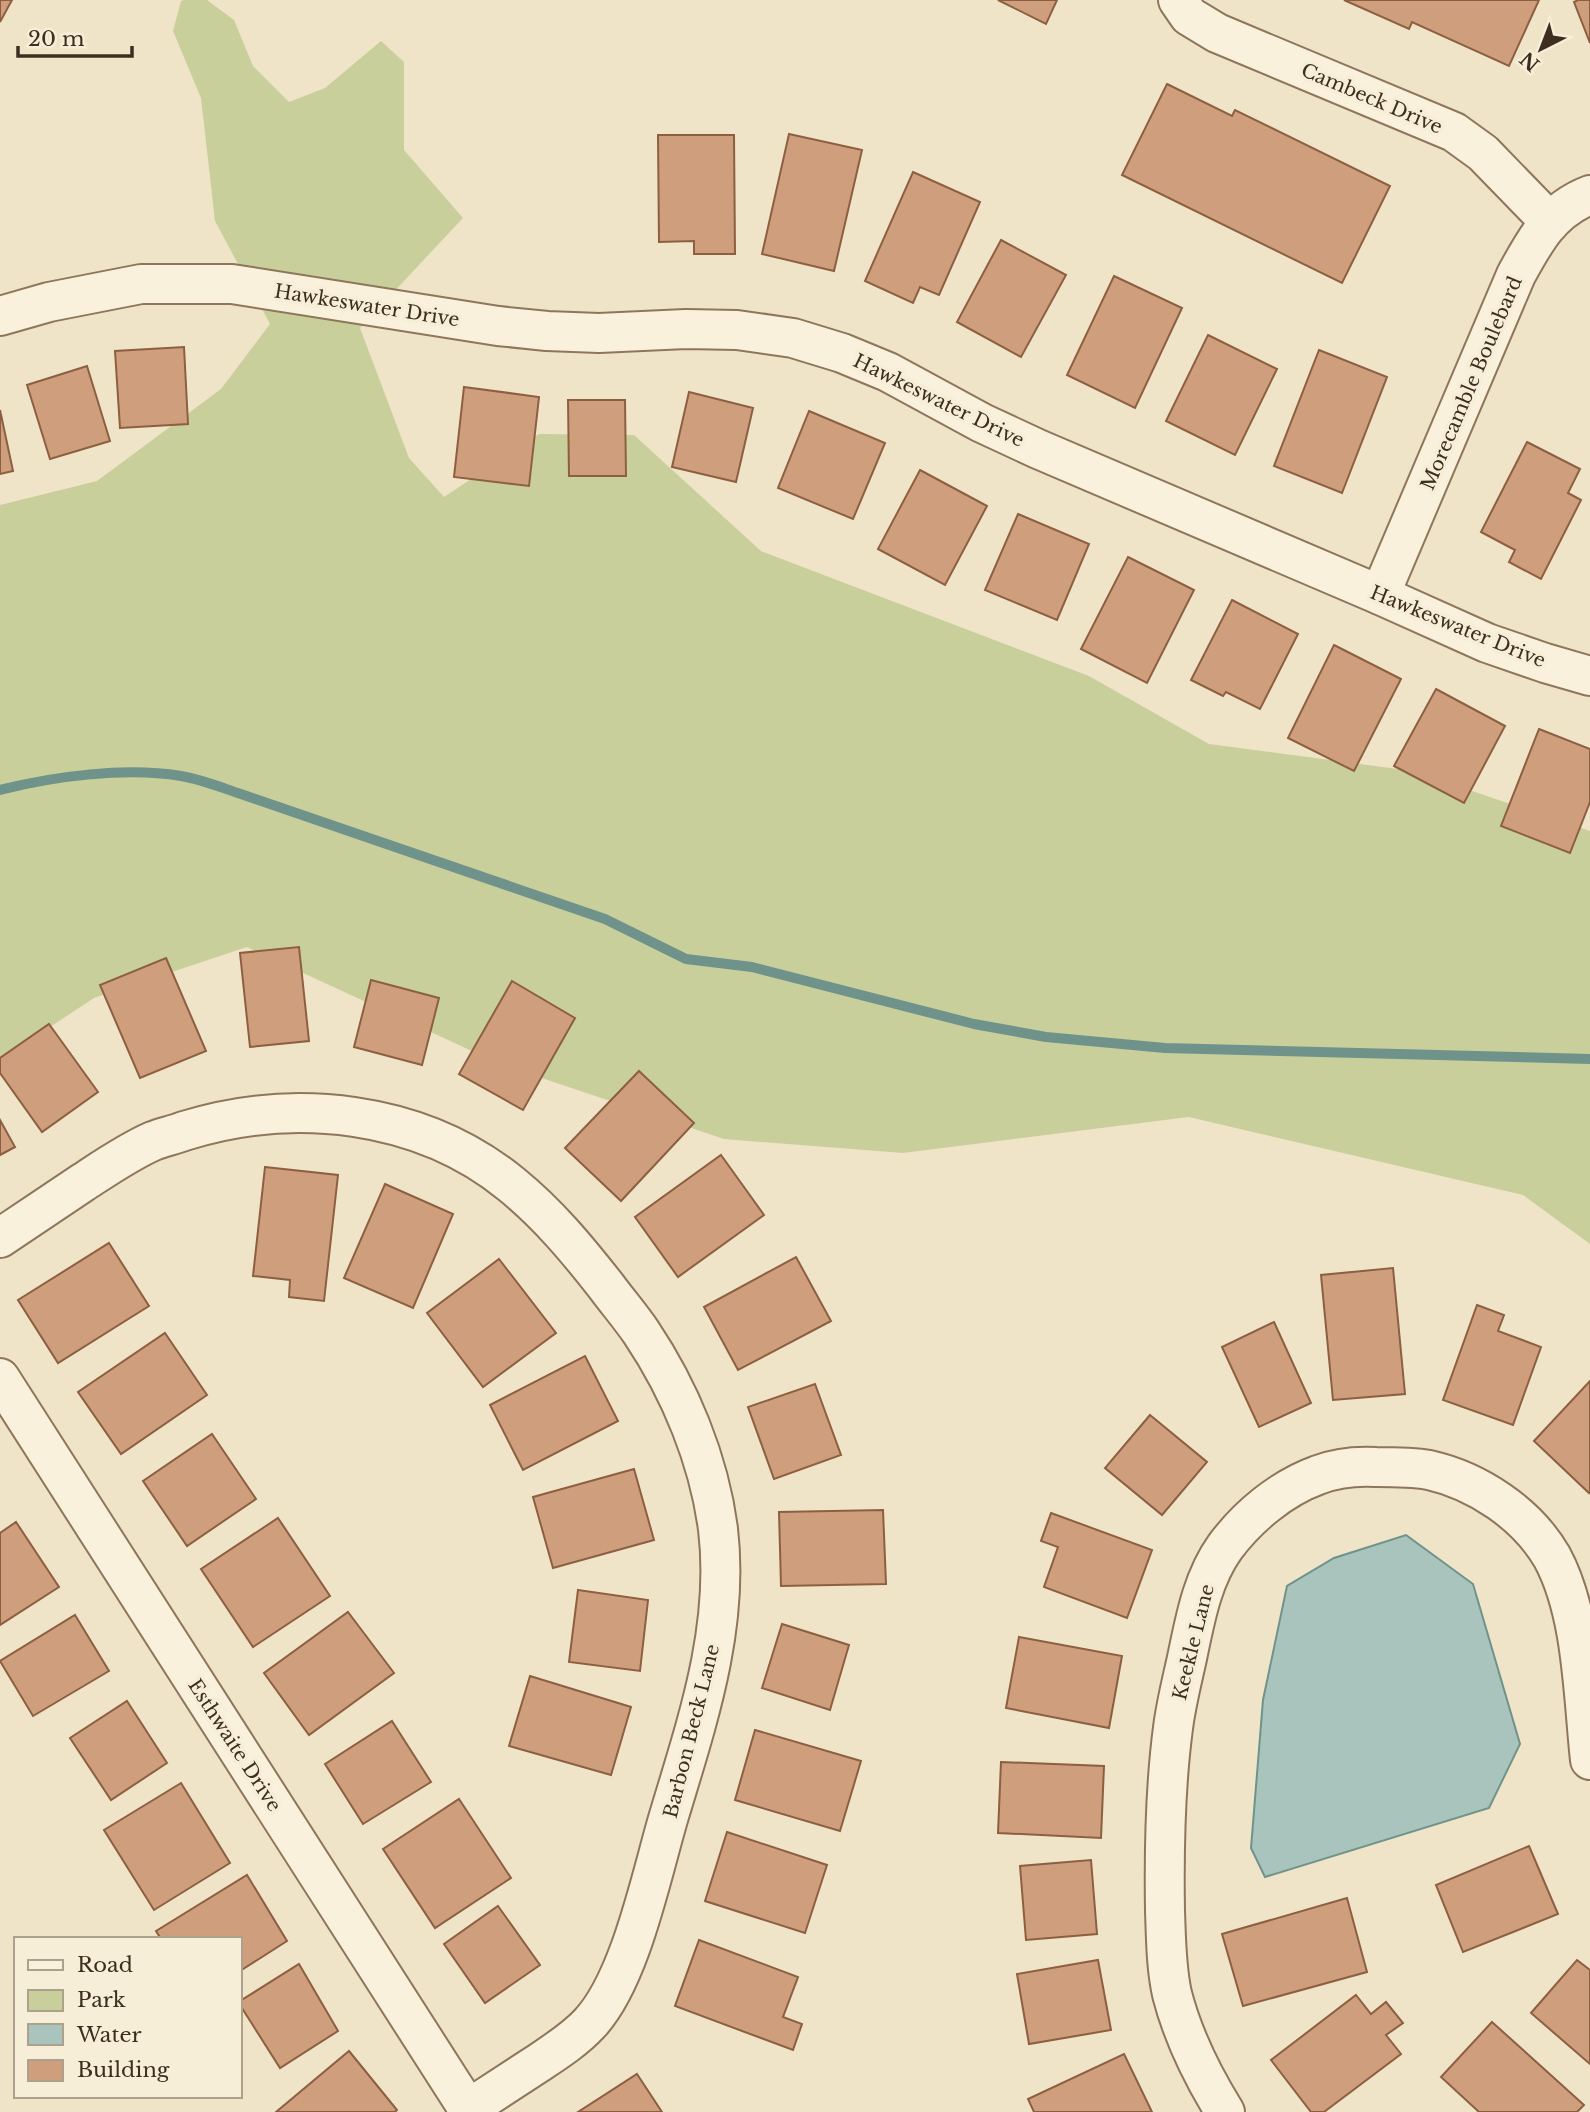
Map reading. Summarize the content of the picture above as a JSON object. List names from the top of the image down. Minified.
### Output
{"streets":{"street":["Cambeck Drive","Hawkeswater Drive","Morecamble Boulebard","Keekle Lane","Barbon Beck Lane","Esthwaite Drive"]},"crossings":[["Cambeck Drive","Morecamble Boulebard"],["Hawkeswater Drive","Morecamble Boulebard"],["Barbon Beck Lane","Esthwaite Drive"]],"legend":["Road","Park","Water","Building"],"scale_bar":"20 m","north":"bottom left"}
